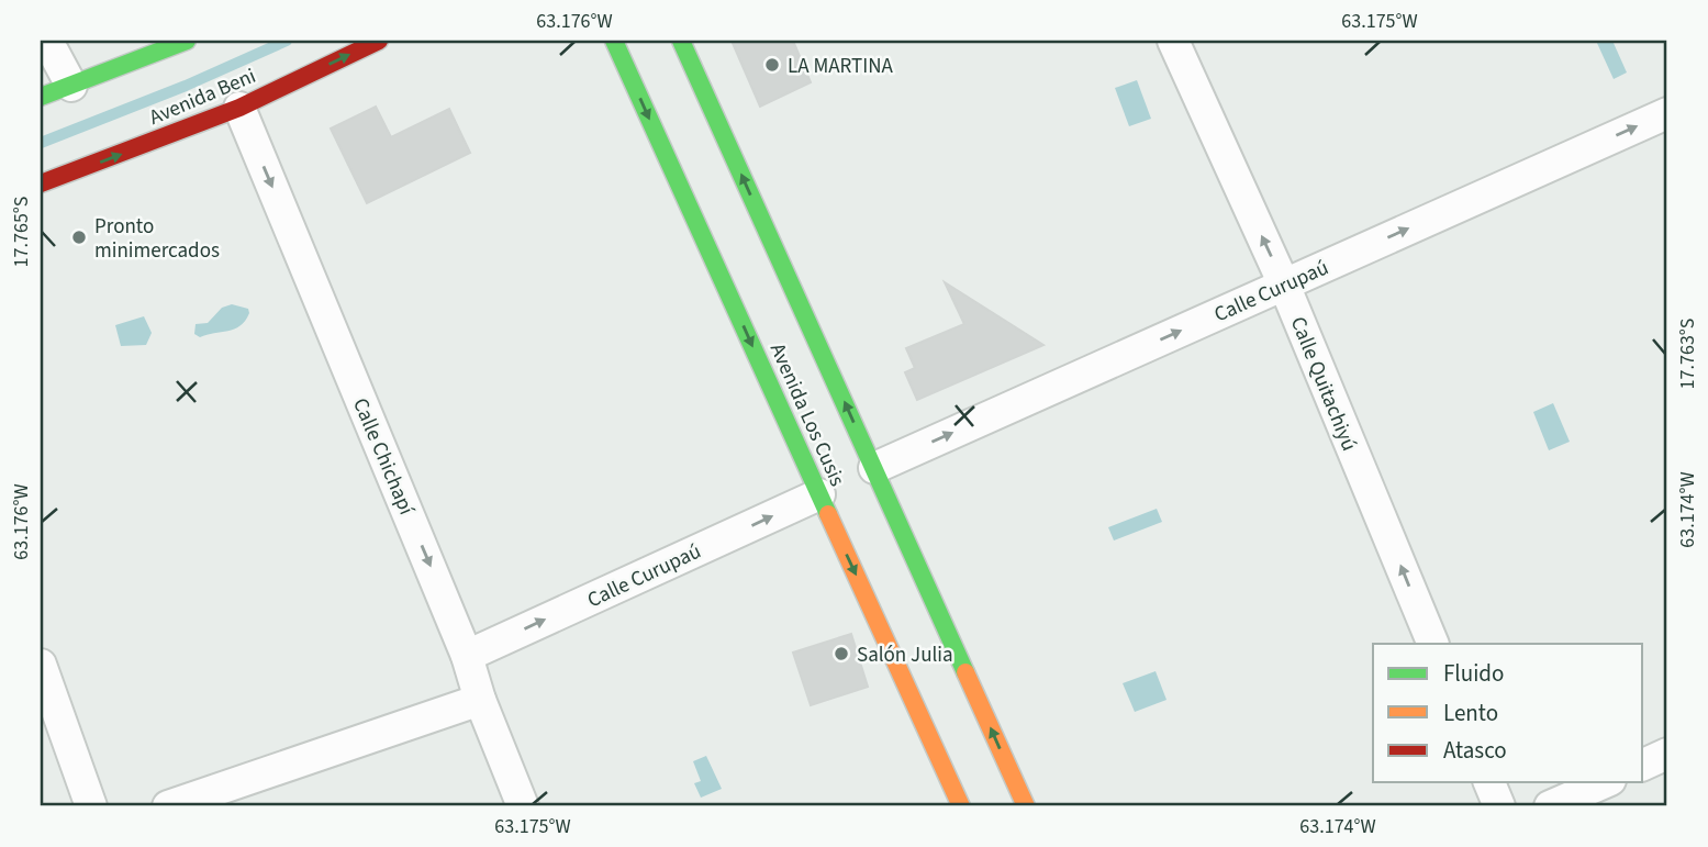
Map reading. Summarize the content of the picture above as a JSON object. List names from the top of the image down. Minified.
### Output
{"streets":{"street":["Avenida Beni","Calle Curupaú","Calle Quitachiyú","Avenida Los Cusis","Calle Chichapí"]},"crossings":[["Avenida Beni","Calle Chichapí"],["Calle Curupaú","Calle Quitachiyú"],["Calle Curupaú","Avenida Los Cusis"],["Calle Curupaú","Calle Chichapí"]],"one_way":["Calle Curupaú","Calle Quitachiyú","Calle Chichapí"],"places":["LA MARTINA","Pronto minimercados","Salón Julia"],"legend":["Fluido","Lento","Atasco"],"coordinates":["63.176°W","63.175°W","17.765°S","17.763°S","63.174°W"]}
